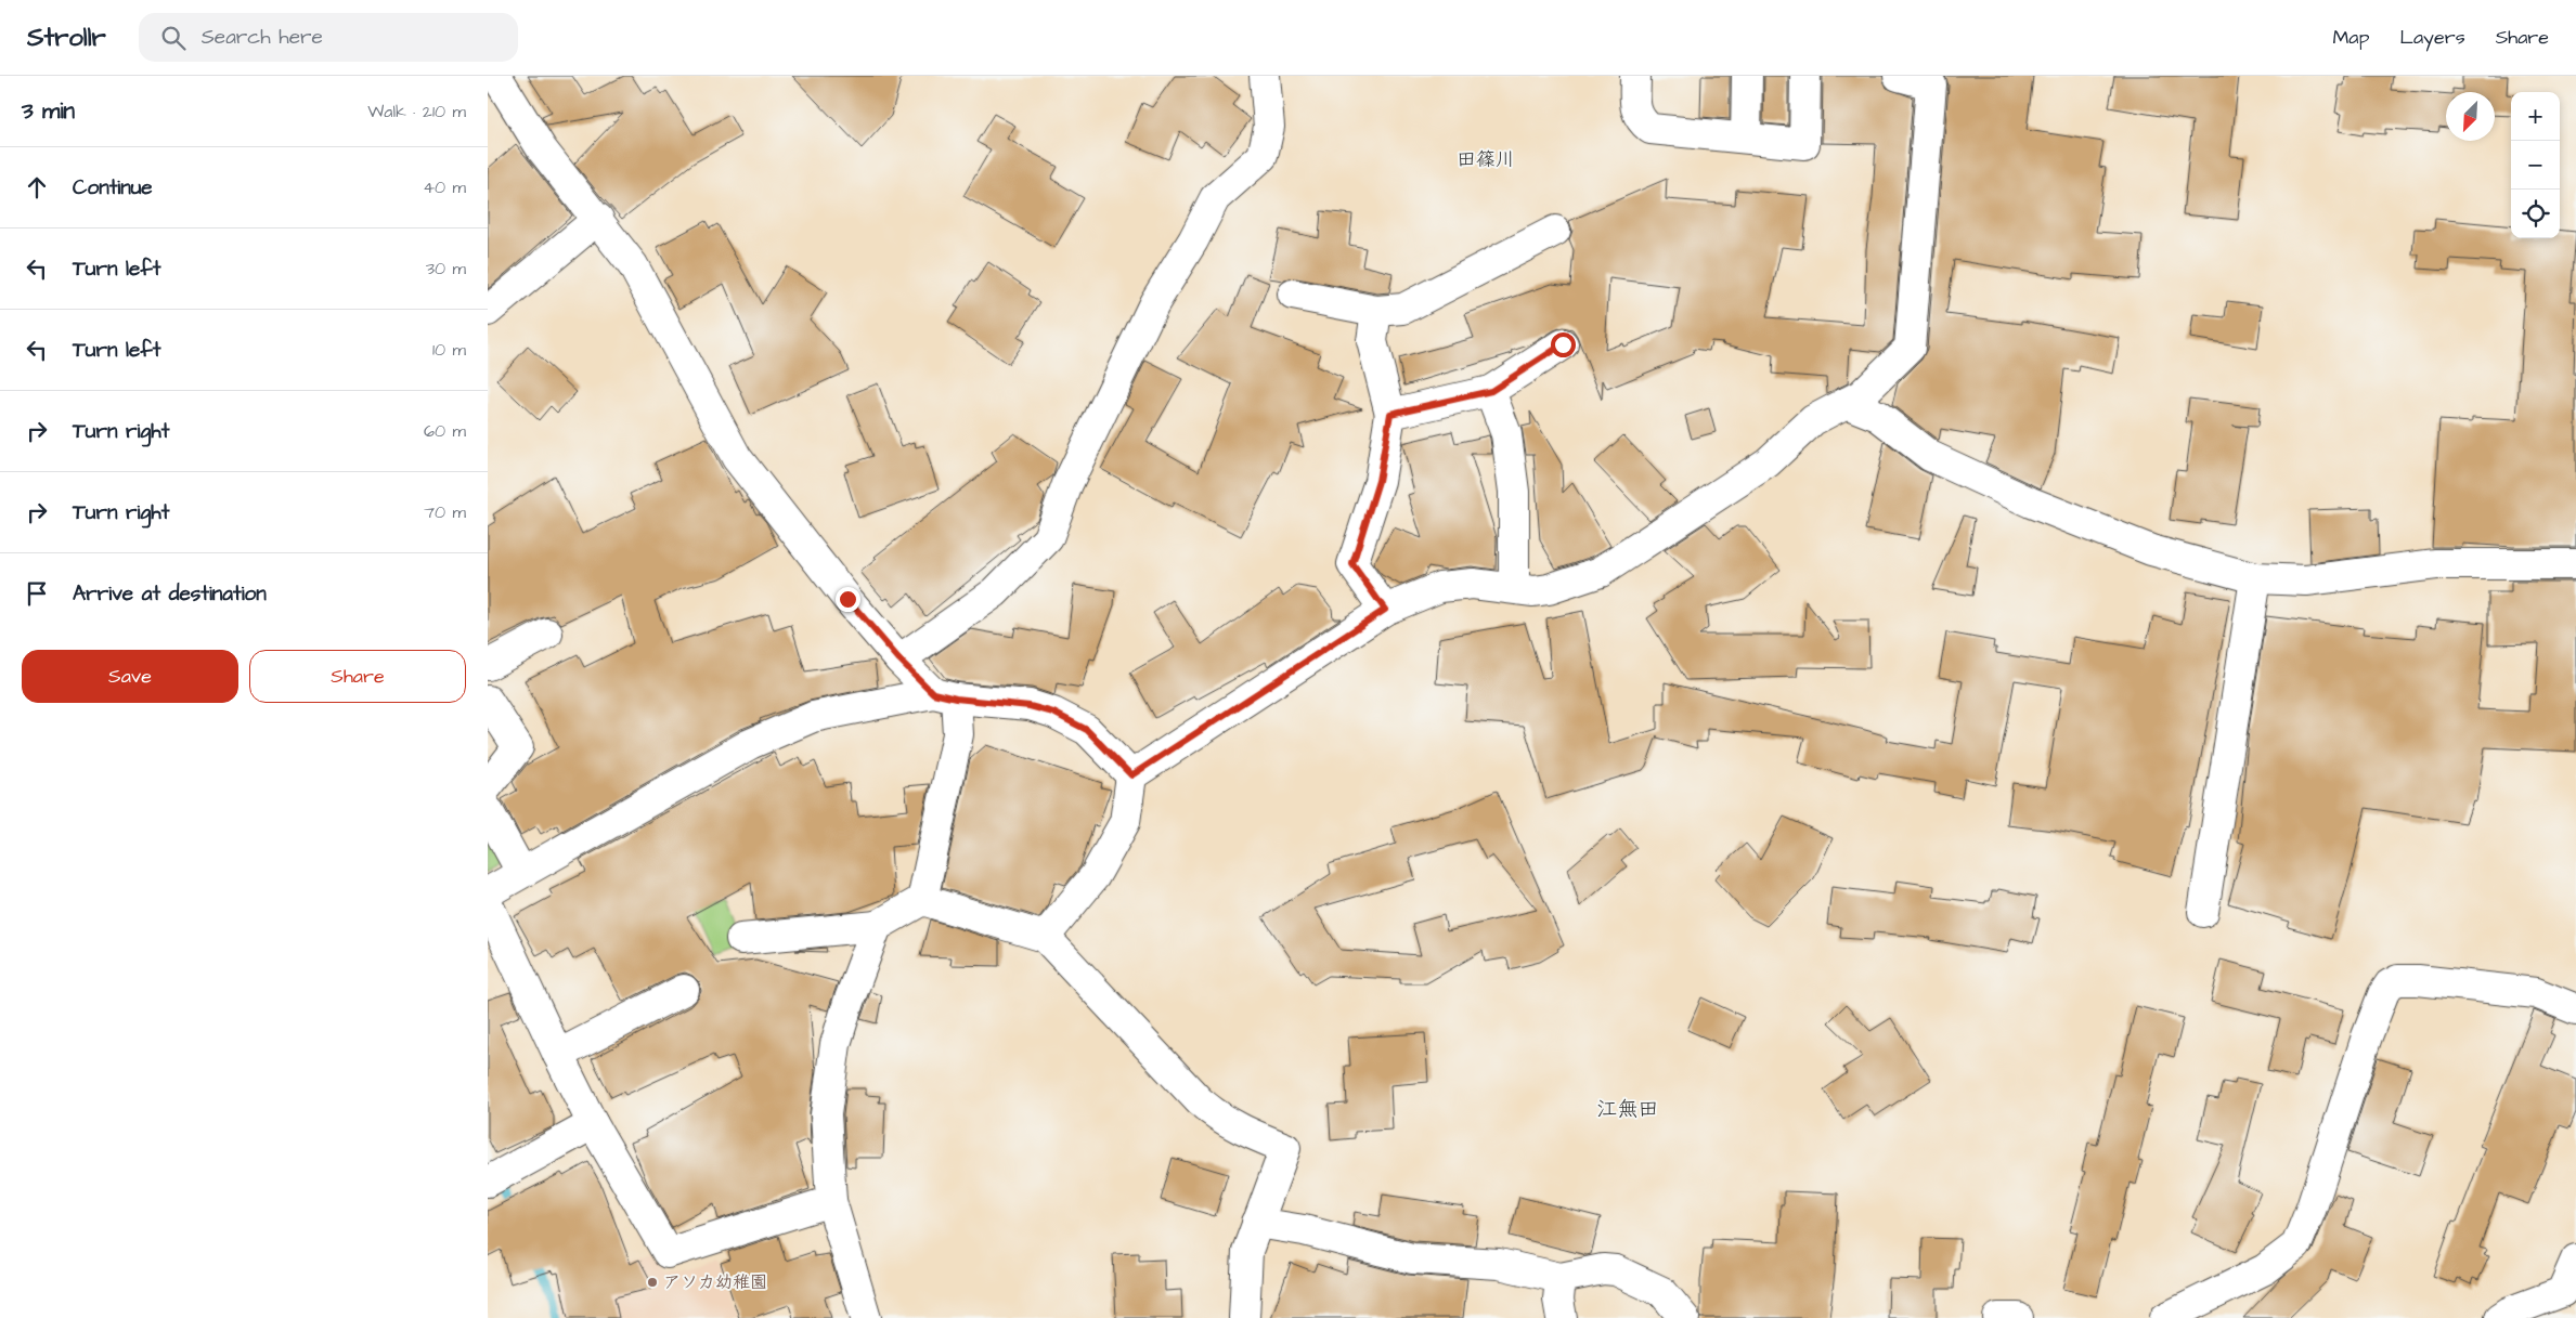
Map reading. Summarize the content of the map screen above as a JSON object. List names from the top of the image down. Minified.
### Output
{"districts":["田篠川","江無田"],"places":["アソカ幼稚園"],"north":"bottom left","page":{"header":"Strollr","search":"Search here","nav":["Map","Layers","Share"],"heading":["3 min","Walk · 210 m"],"map_buttons":["+","−"],"list":[["Continue","40 m"],["Turn left","30 m"],["Turn left","10 m"],["Turn right","60 m"],["Turn right","70 m"],"Arrive at destination"],"buttons":["Save","Share"]}}
